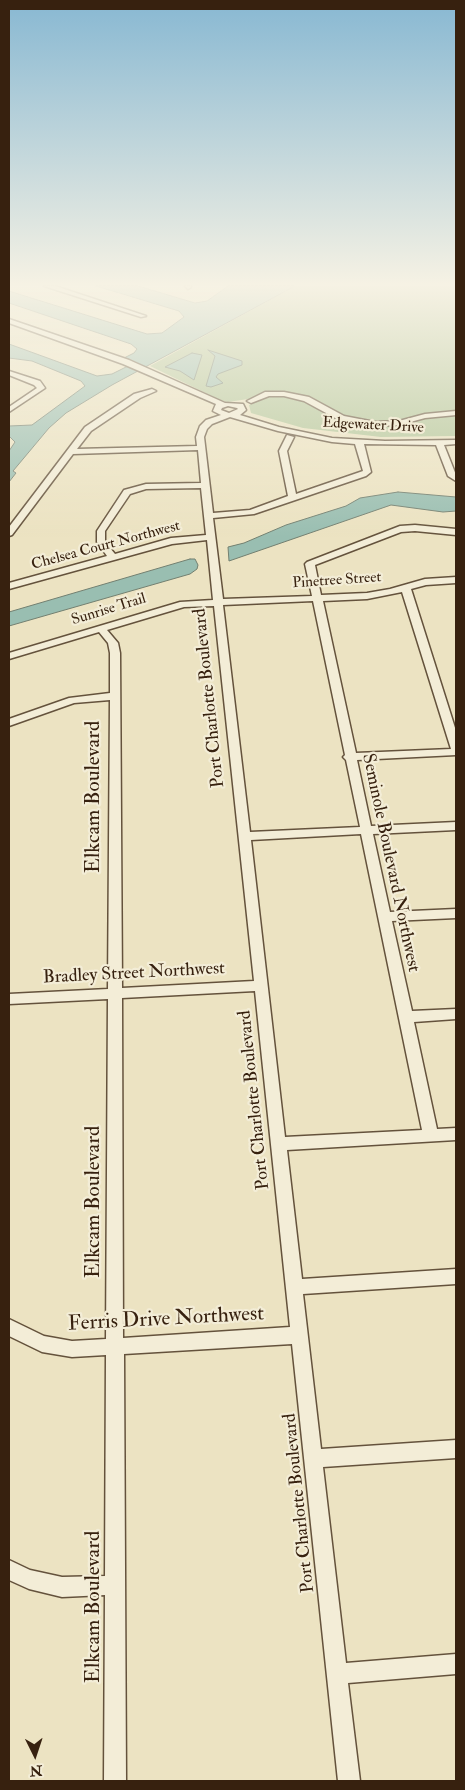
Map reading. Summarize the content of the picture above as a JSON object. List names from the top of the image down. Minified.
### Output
{"streets":{"street":["Edgewater Drive","Chelsea Court Northwest","Pinetree Street","Sunrise Trail","Port Charlotte Boulevard","Elkcam Boulevard","Seminole Boulevard Northwest","Bradley Street Northwest","Ferris Drive Northwest"]},"crossings":[["Edgewater Drive","Port Charlotte Boulevard"],["Chelsea Court Northwest","Port Charlotte Boulevard"],["Pinetree Street","Sunrise Trail"],["Pinetree Street","Port Charlotte Boulevard"],["Pinetree Street","Seminole Boulevard Northwest"],["Sunrise Trail","Port Charlotte Boulevard"],["Sunrise Trail","Elkcam Boulevard"],["Port Charlotte Boulevard","Bradley Street Northwest"],["Port Charlotte Boulevard","Ferris Drive Northwest"],["Elkcam Boulevard","Bradley Street Northwest"],["Elkcam Boulevard","Ferris Drive Northwest"]],"north":"bottom"}
